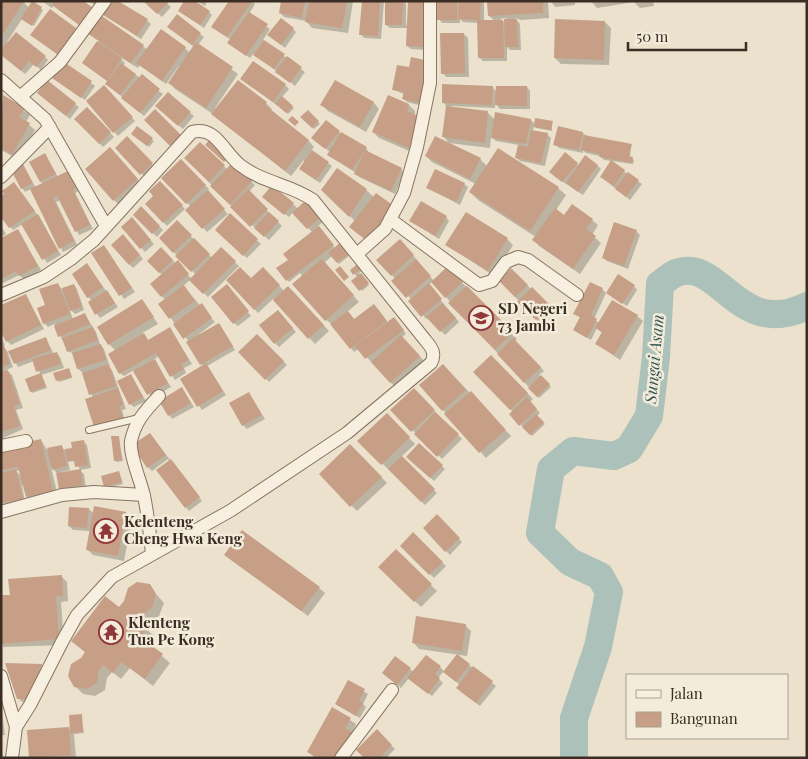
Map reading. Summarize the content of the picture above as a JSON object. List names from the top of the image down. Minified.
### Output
{"water":["Sungai Asam"],"places":{"school or university":["SD Negeri 73 Jambi"],"temple":["Kelenteng Cheng Hwa Keng","Klenteng Tua Pe Kong"]},"legend":["Jalan","Bangunan"],"scale_bar":"50 m"}
